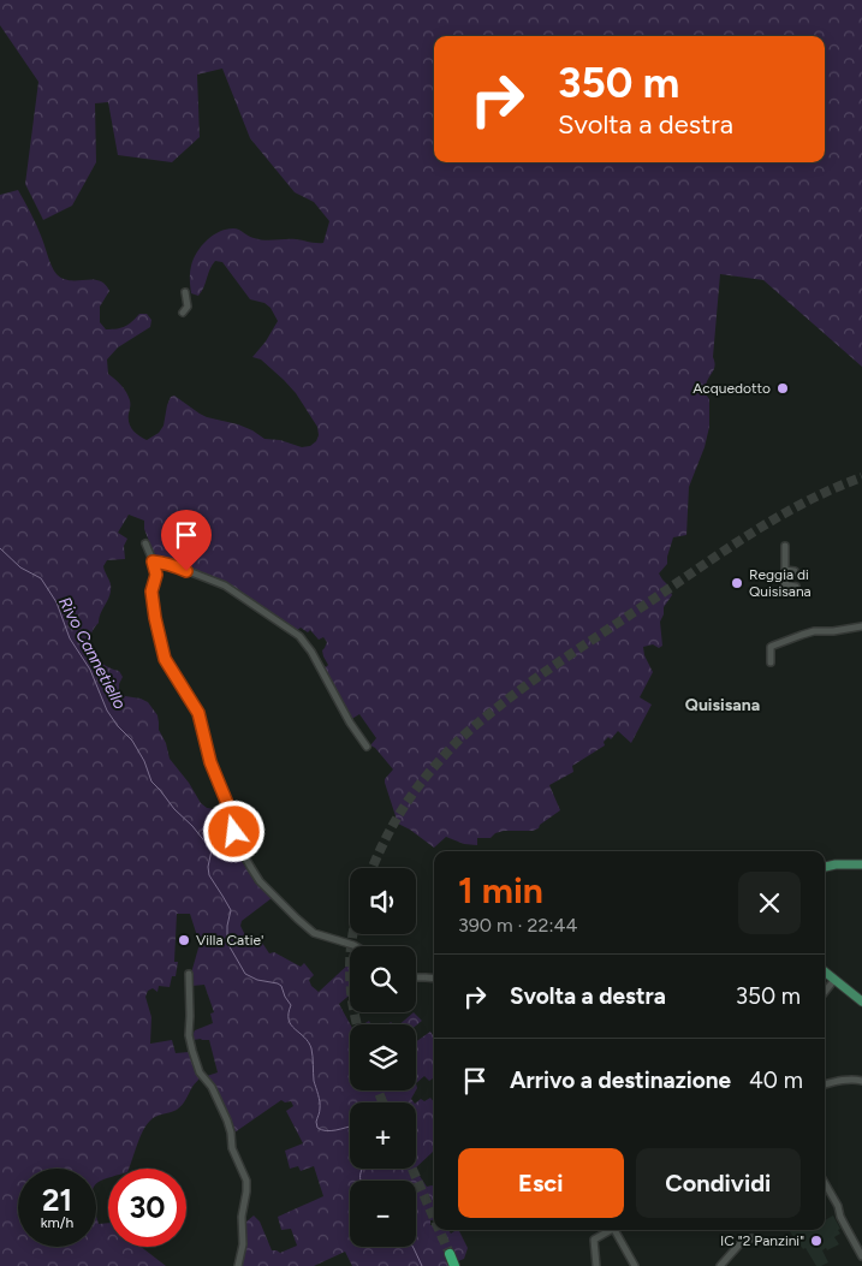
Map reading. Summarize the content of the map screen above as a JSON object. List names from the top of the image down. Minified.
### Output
{"districts":["Quisisana"],"water":["Rivo Cannetiello"],"places":["Acquedotto","Reggia di Quisisana","Villa Catie'","IC \"2 Panzini\""],"page":{"turn":["350 m","Svolta a destra"],"heading":["1 min","390 m · 22:44"],"map_buttons":["+","−"],"list":[{"name":"Svolta a destra","value":"350 m"},{"name":"Arrivo a destinazione","value":"40 m"}],"buttons":["Esci","Condividi"],"speed":"21 km/h","limit":"30"}}
